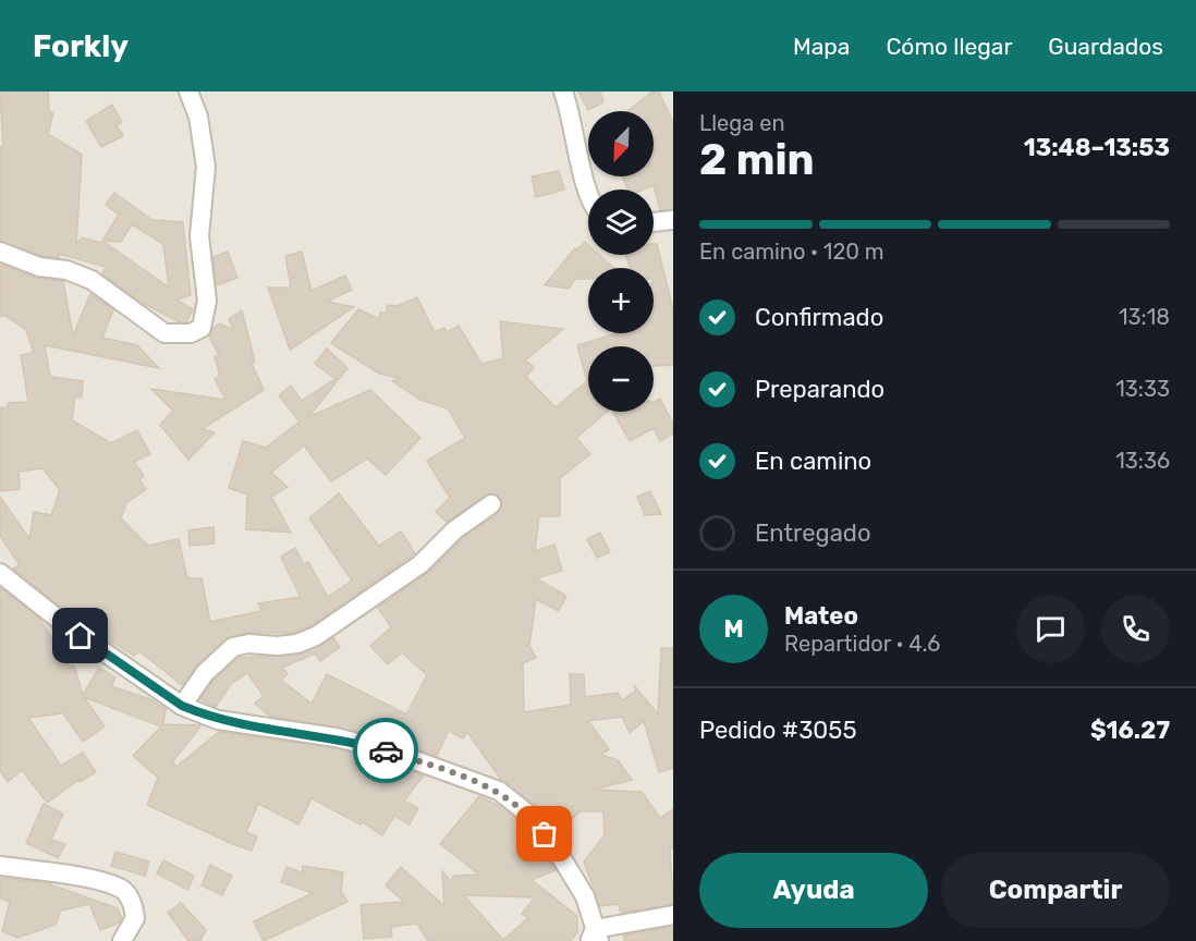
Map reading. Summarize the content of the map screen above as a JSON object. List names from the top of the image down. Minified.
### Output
{"north":"bottom left","page":{"header":"Forkly","nav":["Mapa","Cómo llegar","Guardados"],"heading":["2 min","Llega en","13:48–13:53"],"panel":["Mateo","Repartidor · 4.6","Pedido #3055","$16.27"],"map_buttons":["+","−"],"bar":"En camino · 120 m","list":[["Confirmado","13:18"],["Preparando","13:33"],["En camino","13:36"],"Entregado"],"round":"M","buttons":["Ayuda","Compartir"]}}
